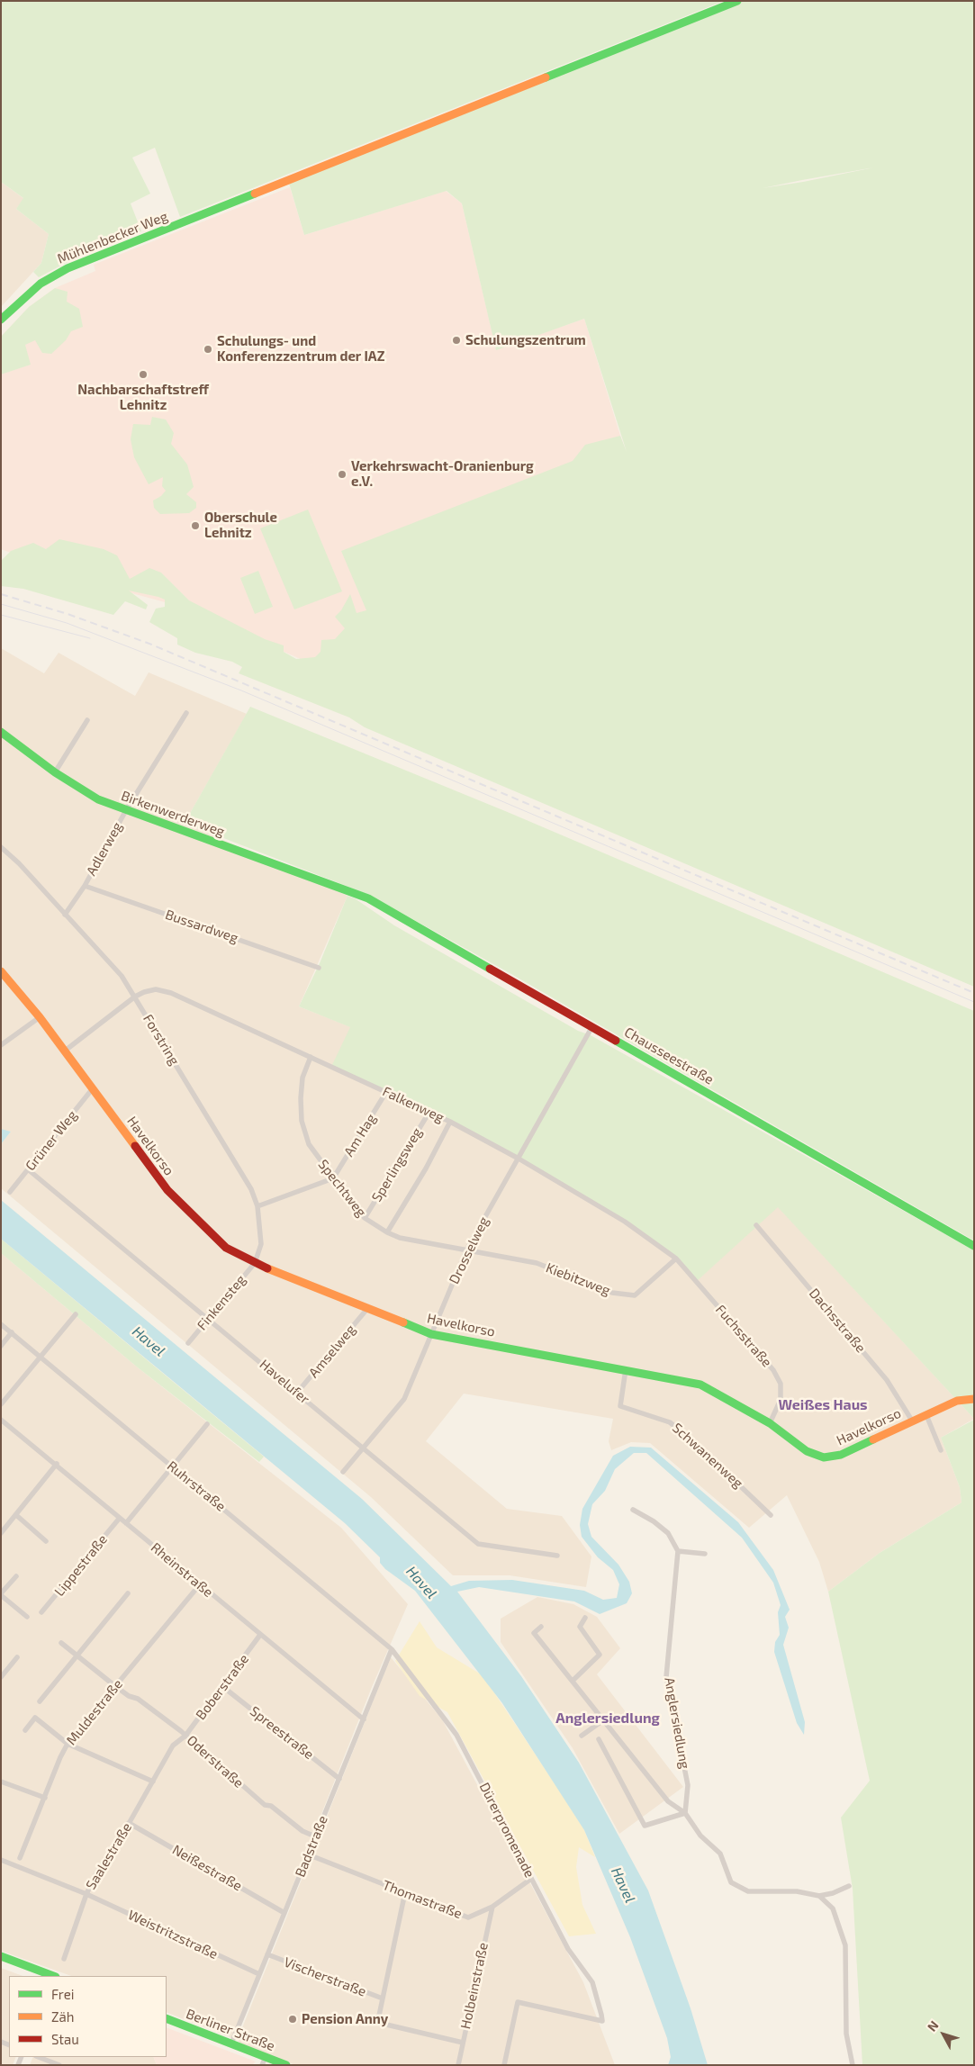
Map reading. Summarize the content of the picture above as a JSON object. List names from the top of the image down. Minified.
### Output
{"streets":{"street":["Mühlenbecker Weg","Birkenwerderweg","Adlerweg","Bussardweg","Forstring","Chausseestraße","Falkenweg","Am Hag","Grüner Weg","Havelkorso","Sperlingsweg","Spechtweg","Drosselweg","Kiebitzweg","Finkensteg","Dachsstraße","Fuchsstraße","Amselweg","Havelufer","Schwanenweg","Ruhrstraße","Lippestraße","Rheinstraße","Boberstraße","Muldestraße","Anglersiedlung","Spreestraße","Oderstraße","Dürerpromenade","Badstraße","Saalestraße","Neißestraße","Thomastraße","Weistritzstraße","Vischerstraße","Holbeinstraße","Berliner Straße"]},"crossings":[["Birkenwerderweg","Adlerweg"],["Birkenwerderweg","Chausseestraße"],["Adlerweg","Bussardweg"],["Adlerweg","Forstring"],["Forstring","Falkenweg"],["Forstring","Havelkorso"],["Forstring","Finkensteg"],["Chausseestraße","Drosselweg"],["Falkenweg","Am Hag"],["Falkenweg","Havelkorso"],["Falkenweg","Sperlingsweg"],["Falkenweg","Spechtweg"],["Falkenweg","Drosselweg"],["Falkenweg","Kiebitzweg"],["Falkenweg","Fuchsstraße"],["Am Hag","Spechtweg"],["Grüner Weg","Havelkorso"],["Grüner Weg","Havelufer"],["Havelkorso","Drosselweg"],["Havelkorso","Finkensteg"],["Havelkorso","Dachsstraße"],["Havelkorso","Fuchsstraße"],["Havelkorso","Amselweg"],["Havelkorso","Schwanenweg"],["Sperlingsweg","Spechtweg"],["Spechtweg","Drosselweg"],["Spechtweg","Kiebitzweg"],["Drosselweg","Kiebitzweg"],["Drosselweg","Havelufer"],["Kiebitzweg","Fuchsstraße"],["Finkensteg","Havelufer"],["Amselweg","Havelufer"],["Ruhrstraße","Dürerpromenade"],["Ruhrstraße","Badstraße"],["Lippestraße","Rheinstraße"],["Rheinstraße","Boberstraße"],["Rheinstraße","Muldestraße"],["Rheinstraße","Badstraße"],["Boberstraße","Spreestraße"],["Boberstraße","Oderstraße"],["Boberstraße","Saalestraße"],["Muldestraße","Oderstraße"],["Spreestraße","Badstraße"],["Oderstraße","Badstraße"],["Dürerpromenade","Badstraße"],["Dürerpromenade","Thomastraße"],["Badstraße","Neißestraße"],["Badstraße","Thomastraße"],["Badstraße","Weistritzstraße"],["Badstraße","Vischerstraße"],["Badstraße","Berliner Straße"],["Saalestraße","Neißestraße"],["Saalestraße","Weistritzstraße"],["Thomastraße","Holbeinstraße"]],"districts":["Weißes Haus","Anglersiedlung"],"water":["Havel"],"places":["Schulungszentrum","Schulungs- und Konferenzzentrum der IAZ","Nachbarschaftstreff Lehnitz","Verkehrswacht-Oranienburg e.V.","Oberschule Lehnitz","Pension Anny"],"legend":["Frei","Zäh","Stau"],"north":"top left"}
